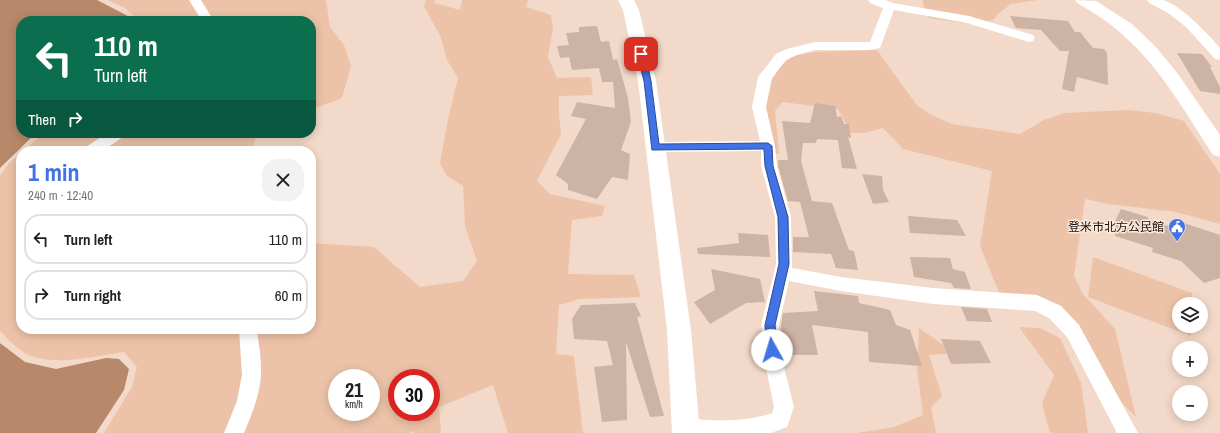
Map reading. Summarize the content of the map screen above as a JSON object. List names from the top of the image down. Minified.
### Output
{"places":{"public building":["登米市北方公民館"]},"page":{"turn":["110 m","Turn left"],"then":"Then","heading":["1 min","240 m · 12:40"],"list":[{"name":"Turn left","value":"110 m"},{"name":"Turn right","value":"60 m"}],"map_buttons":["+","−"],"speed":"21 km/h","limit":"30"}}
